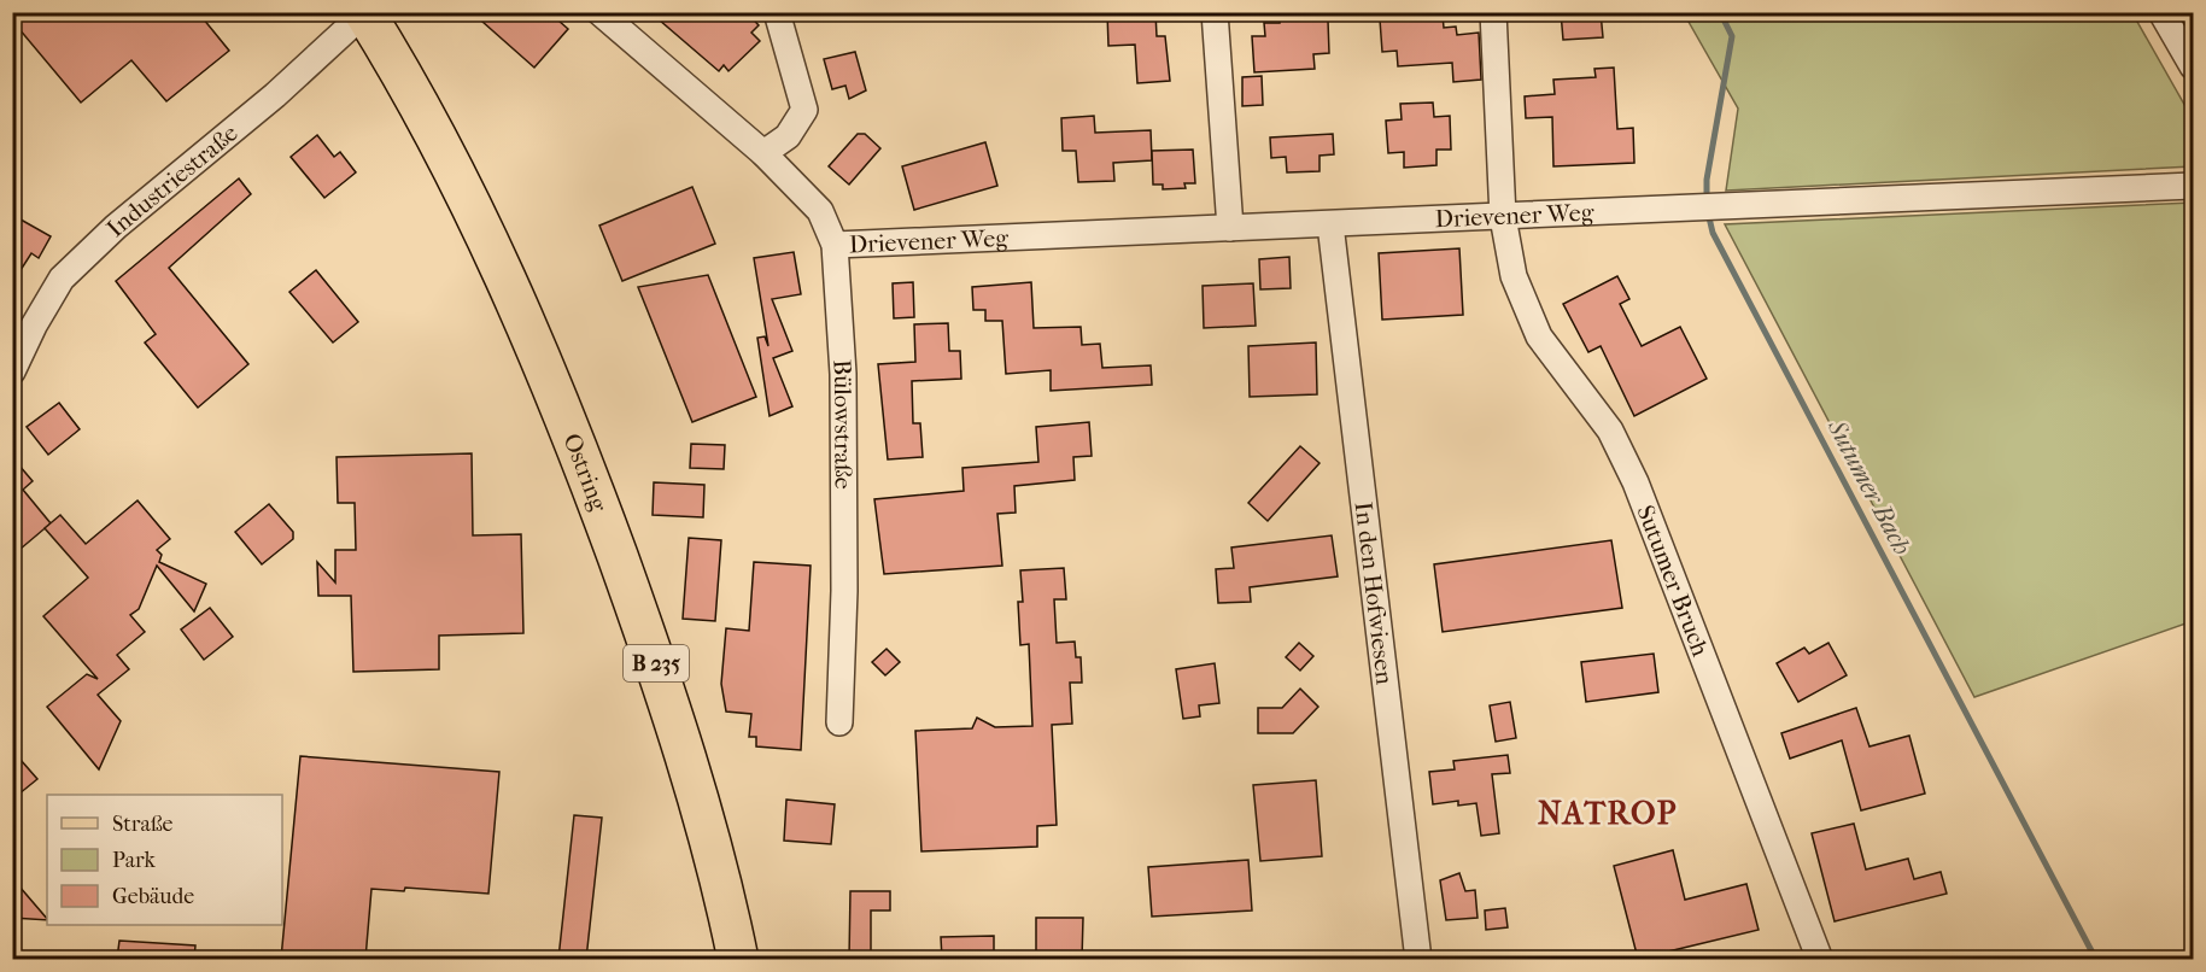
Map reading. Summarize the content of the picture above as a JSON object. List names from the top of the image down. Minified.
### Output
{"streets":{"main road":["Ostring","B 235"],"street":["Industriestraße","Drievener Weg","Bülowstraße","Sutumer Bruch","In den Hofwiesen"]},"crossings":[["Industriestraße","Ostring"],["Drievener Weg","Bülowstraße"],["Drievener Weg","Sutumer Bruch"],["Drievener Weg","In den Hofwiesen"]],"districts":["NATROP"],"water":["Sutumer Bach"],"legend":["Straße","Park","Gebäude"]}
